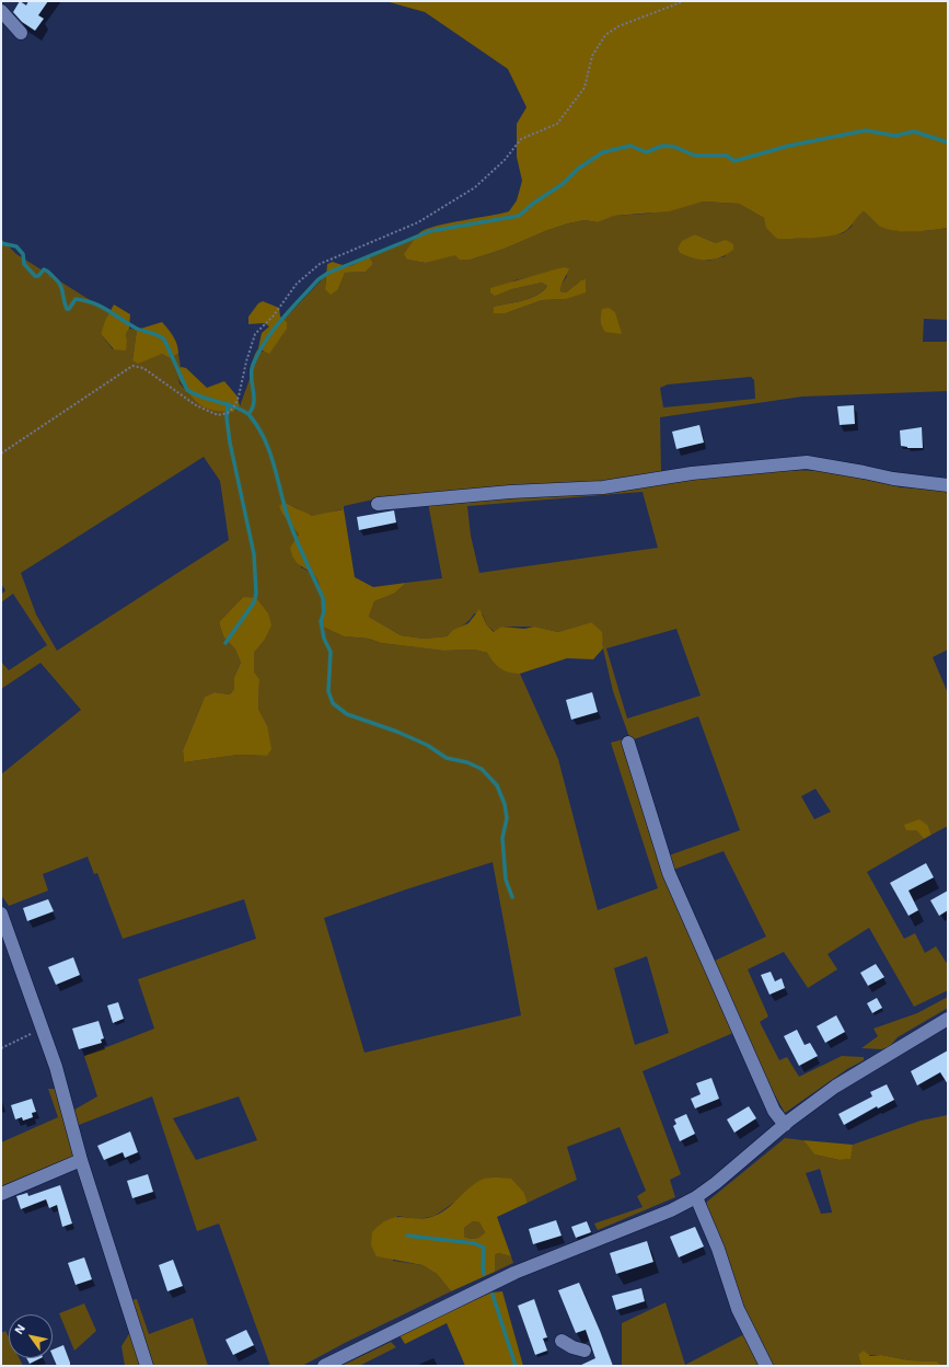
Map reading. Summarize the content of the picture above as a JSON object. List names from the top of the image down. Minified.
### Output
{"north":"top left"}
